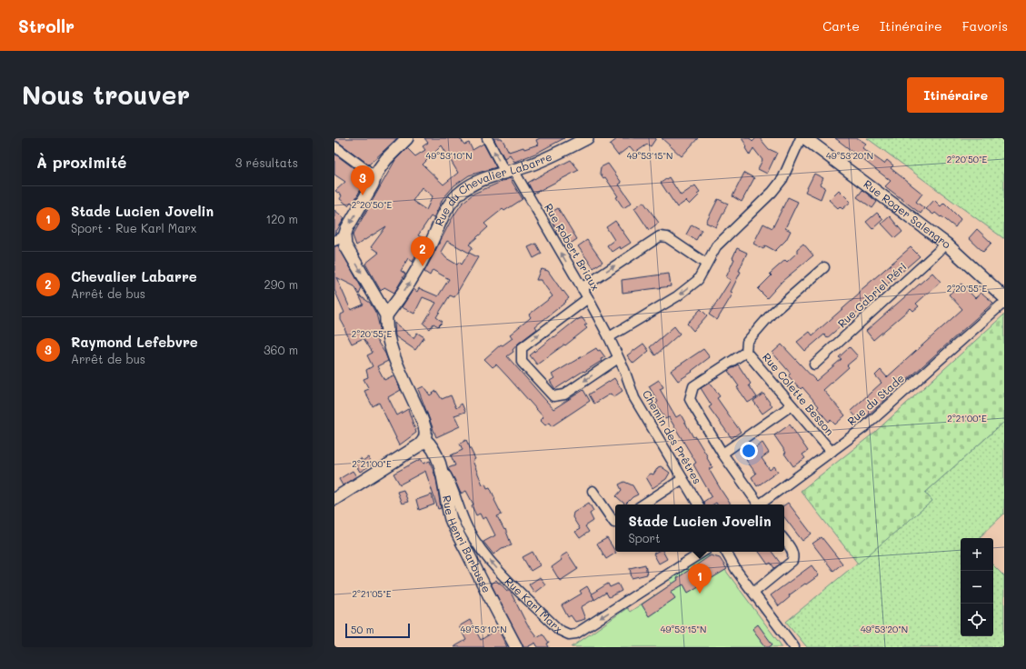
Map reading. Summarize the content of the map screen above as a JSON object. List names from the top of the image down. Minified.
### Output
{"streets":{"street":["Rue du Chevalier Labarre","Rue Roger Salengro","Rue Robert Briaux","Rue Gabriel Péri","Rue Colette Besson","Rue du Stade","Chemin des Prêtres","Rue Henri Barbusse","Rue Karl Marx"]},"crossings":[["Rue du Chevalier Labarre","Rue Robert Briaux"],["Rue Roger Salengro","Rue Gabriel Péri"],["Rue Robert Briaux","Chemin des Prêtres"],["Rue Colette Besson","Rue du Stade"],["Rue Henri Barbusse","Rue Karl Marx"]],"one_way":["Rue Robert Briaux"],"scale_bar":"50 m","page":{"header":"Strollr","nav":["Carte","Itinéraire","Favoris"],"buttons":"Itinéraire","title":"Nous trouver","heading":["À proximité","3 résultats"],"pins":["3","2","1"],"list":[{"mark":"1","name":"Stade Lucien Jovelin","note":"Sport · Rue Karl Marx","value":"120 m"},{"mark":"2","name":"Chevalier Labarre","note":"Arrêt de bus","value":"290 m"},{"mark":"3","name":"Raymond Lefebvre","note":"Arrêt de bus","value":"360 m"}],"popup":["Stade Lucien Jovelin","Sport"],"map_buttons":["+","−"],"scale":"50 m"},"coordinates":["49°53'10\"N","49°53'15\"N","49°53'20\"N","2°20'50\"E","2°20'55\"E","2°21'00\"E","2°21'05\"E"]}
